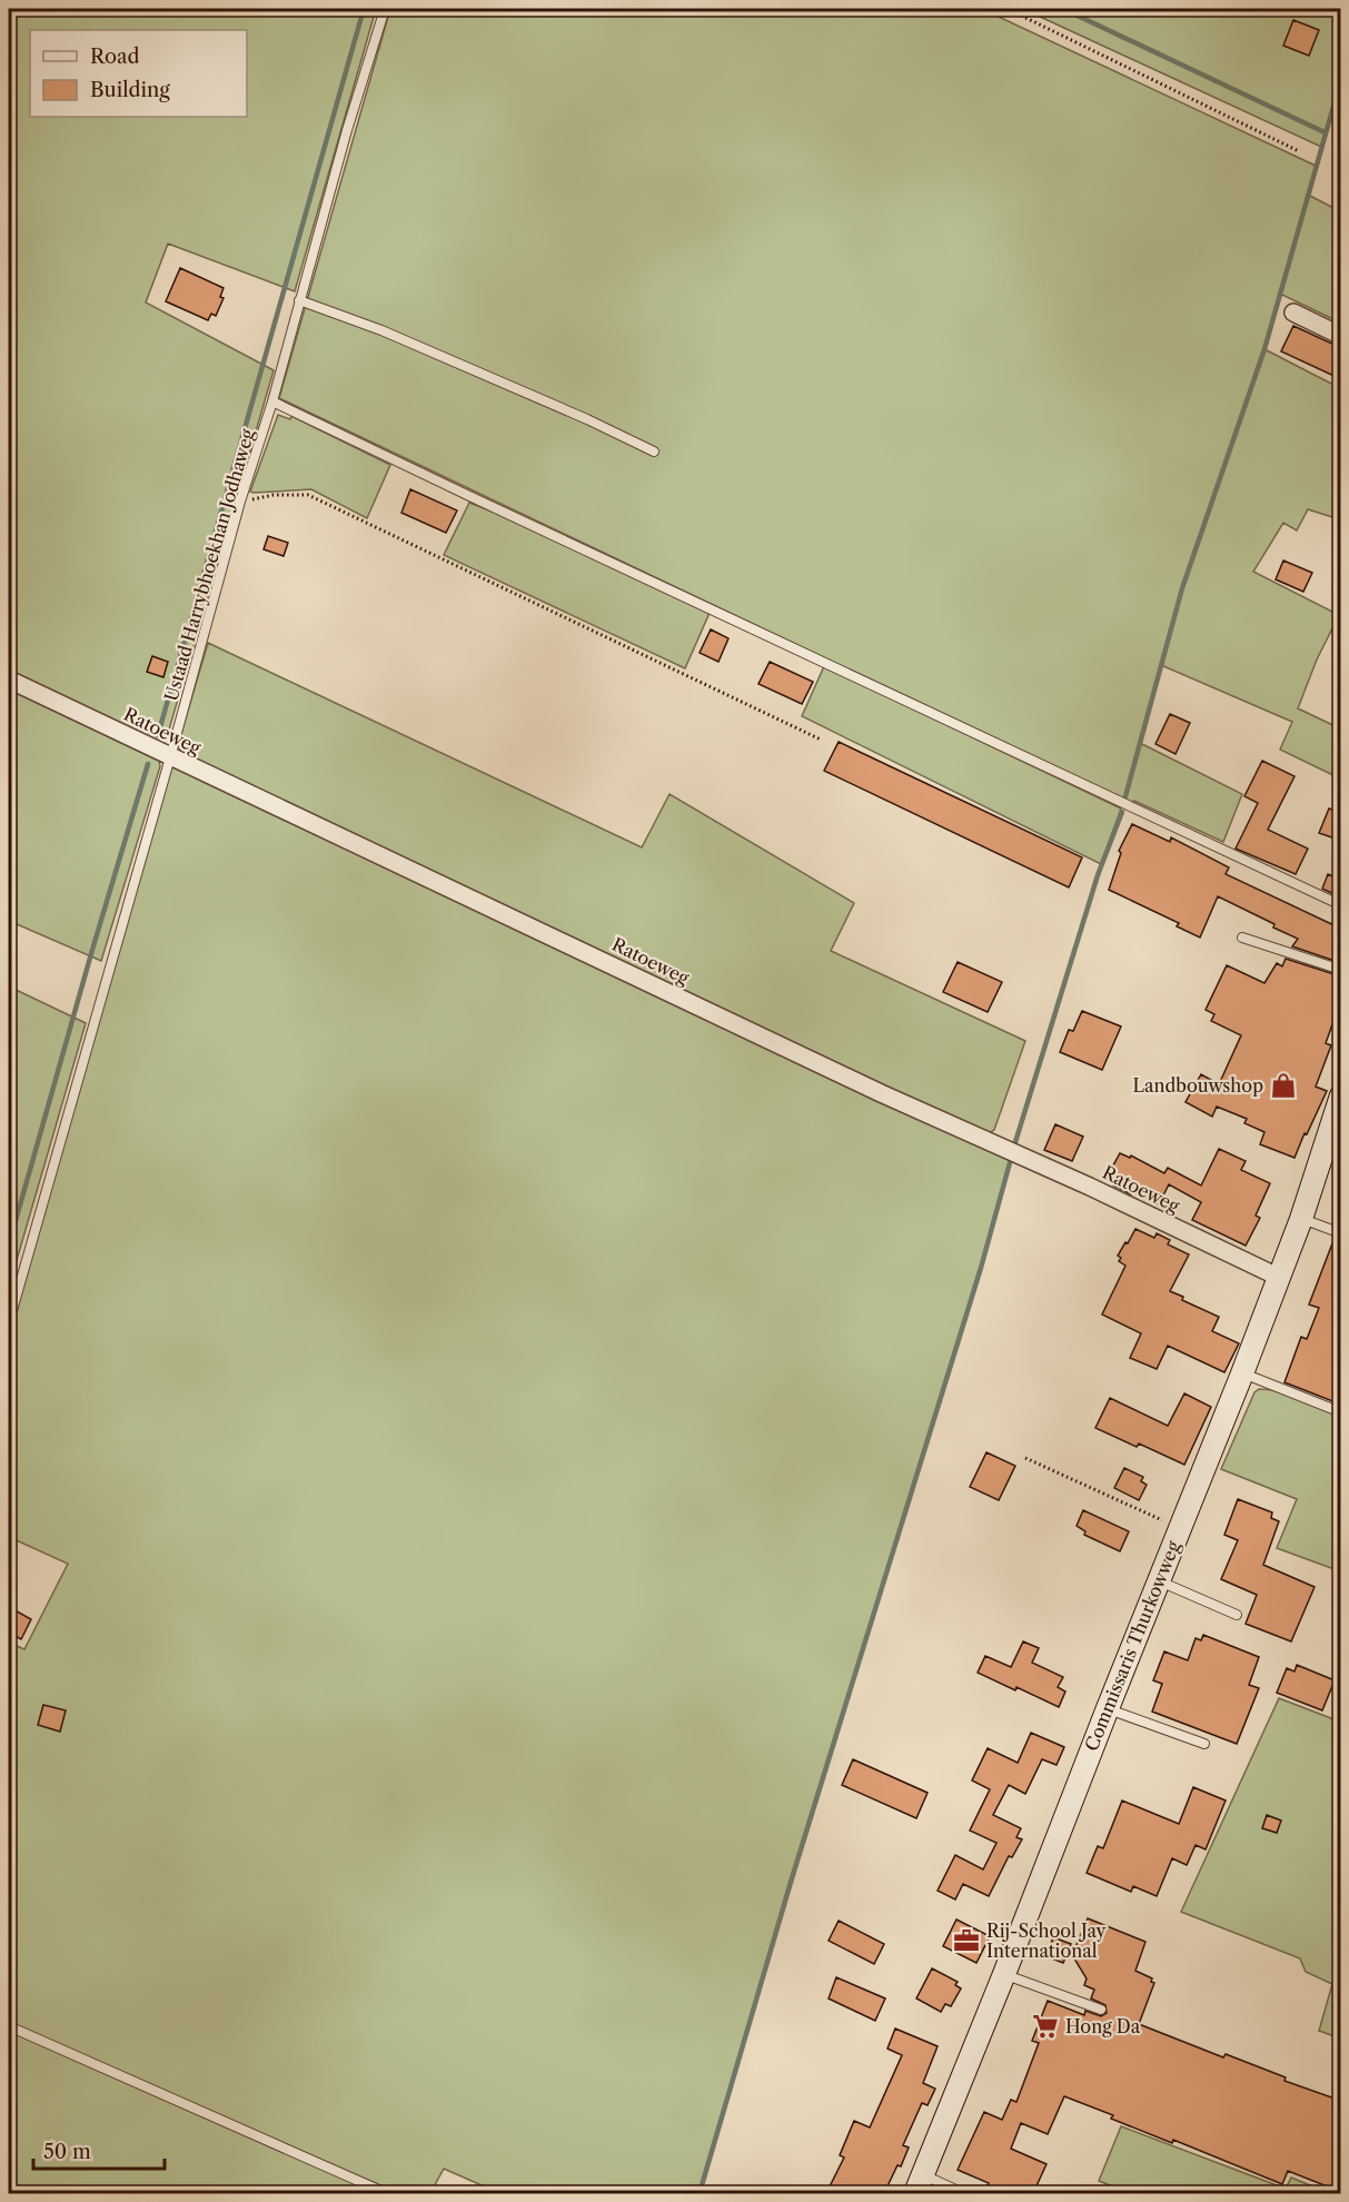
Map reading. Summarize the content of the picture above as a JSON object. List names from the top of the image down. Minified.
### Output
{"streets":{"main road":["Commissaris Thurkowweg"],"street":["Ratoeweg"],"lane":["Ustaad Harrybhoekhan Jodhaweg"]},"crossings":[["Ustaad Harrybhoekhan Jodhaweg","Ratoeweg"],["Ratoeweg","Commissaris Thurkowweg"]],"places":{"shop":["Landbouwshop"],"office":["Rij-School Jay International"],"supermarket":["Hong Da"]},"legend":["Road","Building"],"scale_bar":"50 m"}
